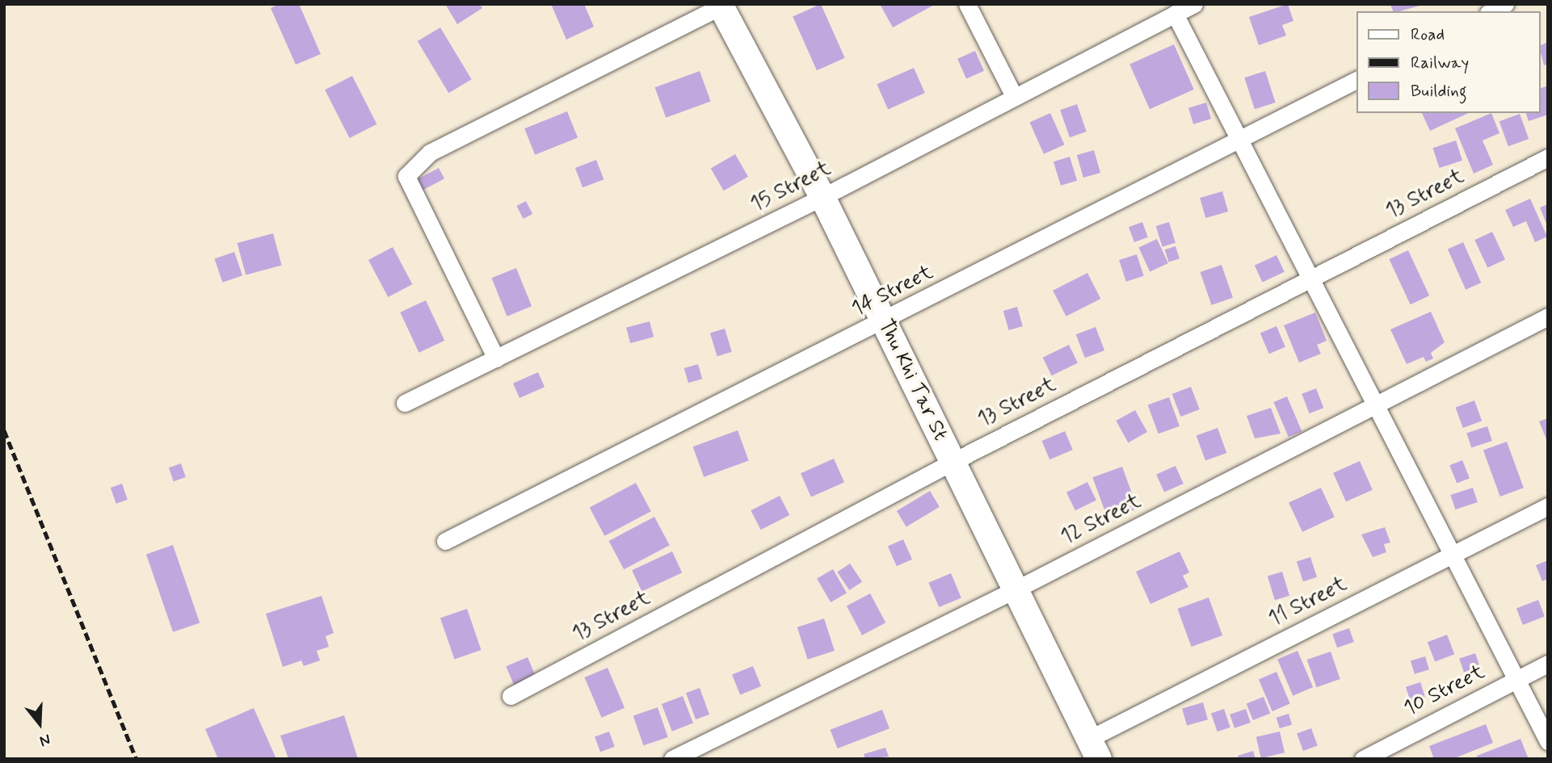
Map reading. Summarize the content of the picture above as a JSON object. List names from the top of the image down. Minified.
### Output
{"streets":{"street":["15 Street","13 Street","14 Street","Thu Khi Tar St","12 Street","11 Street","10 Street"]},"crossings":[["15 Street","Thu Khi Tar St"],["13 Street","Thu Khi Tar St"],["14 Street","Thu Khi Tar St"],["Thu Khi Tar St","12 Street"],["Thu Khi Tar St","11 Street"]],"legend":["Road","Railway","Building"],"north":"bottom"}
